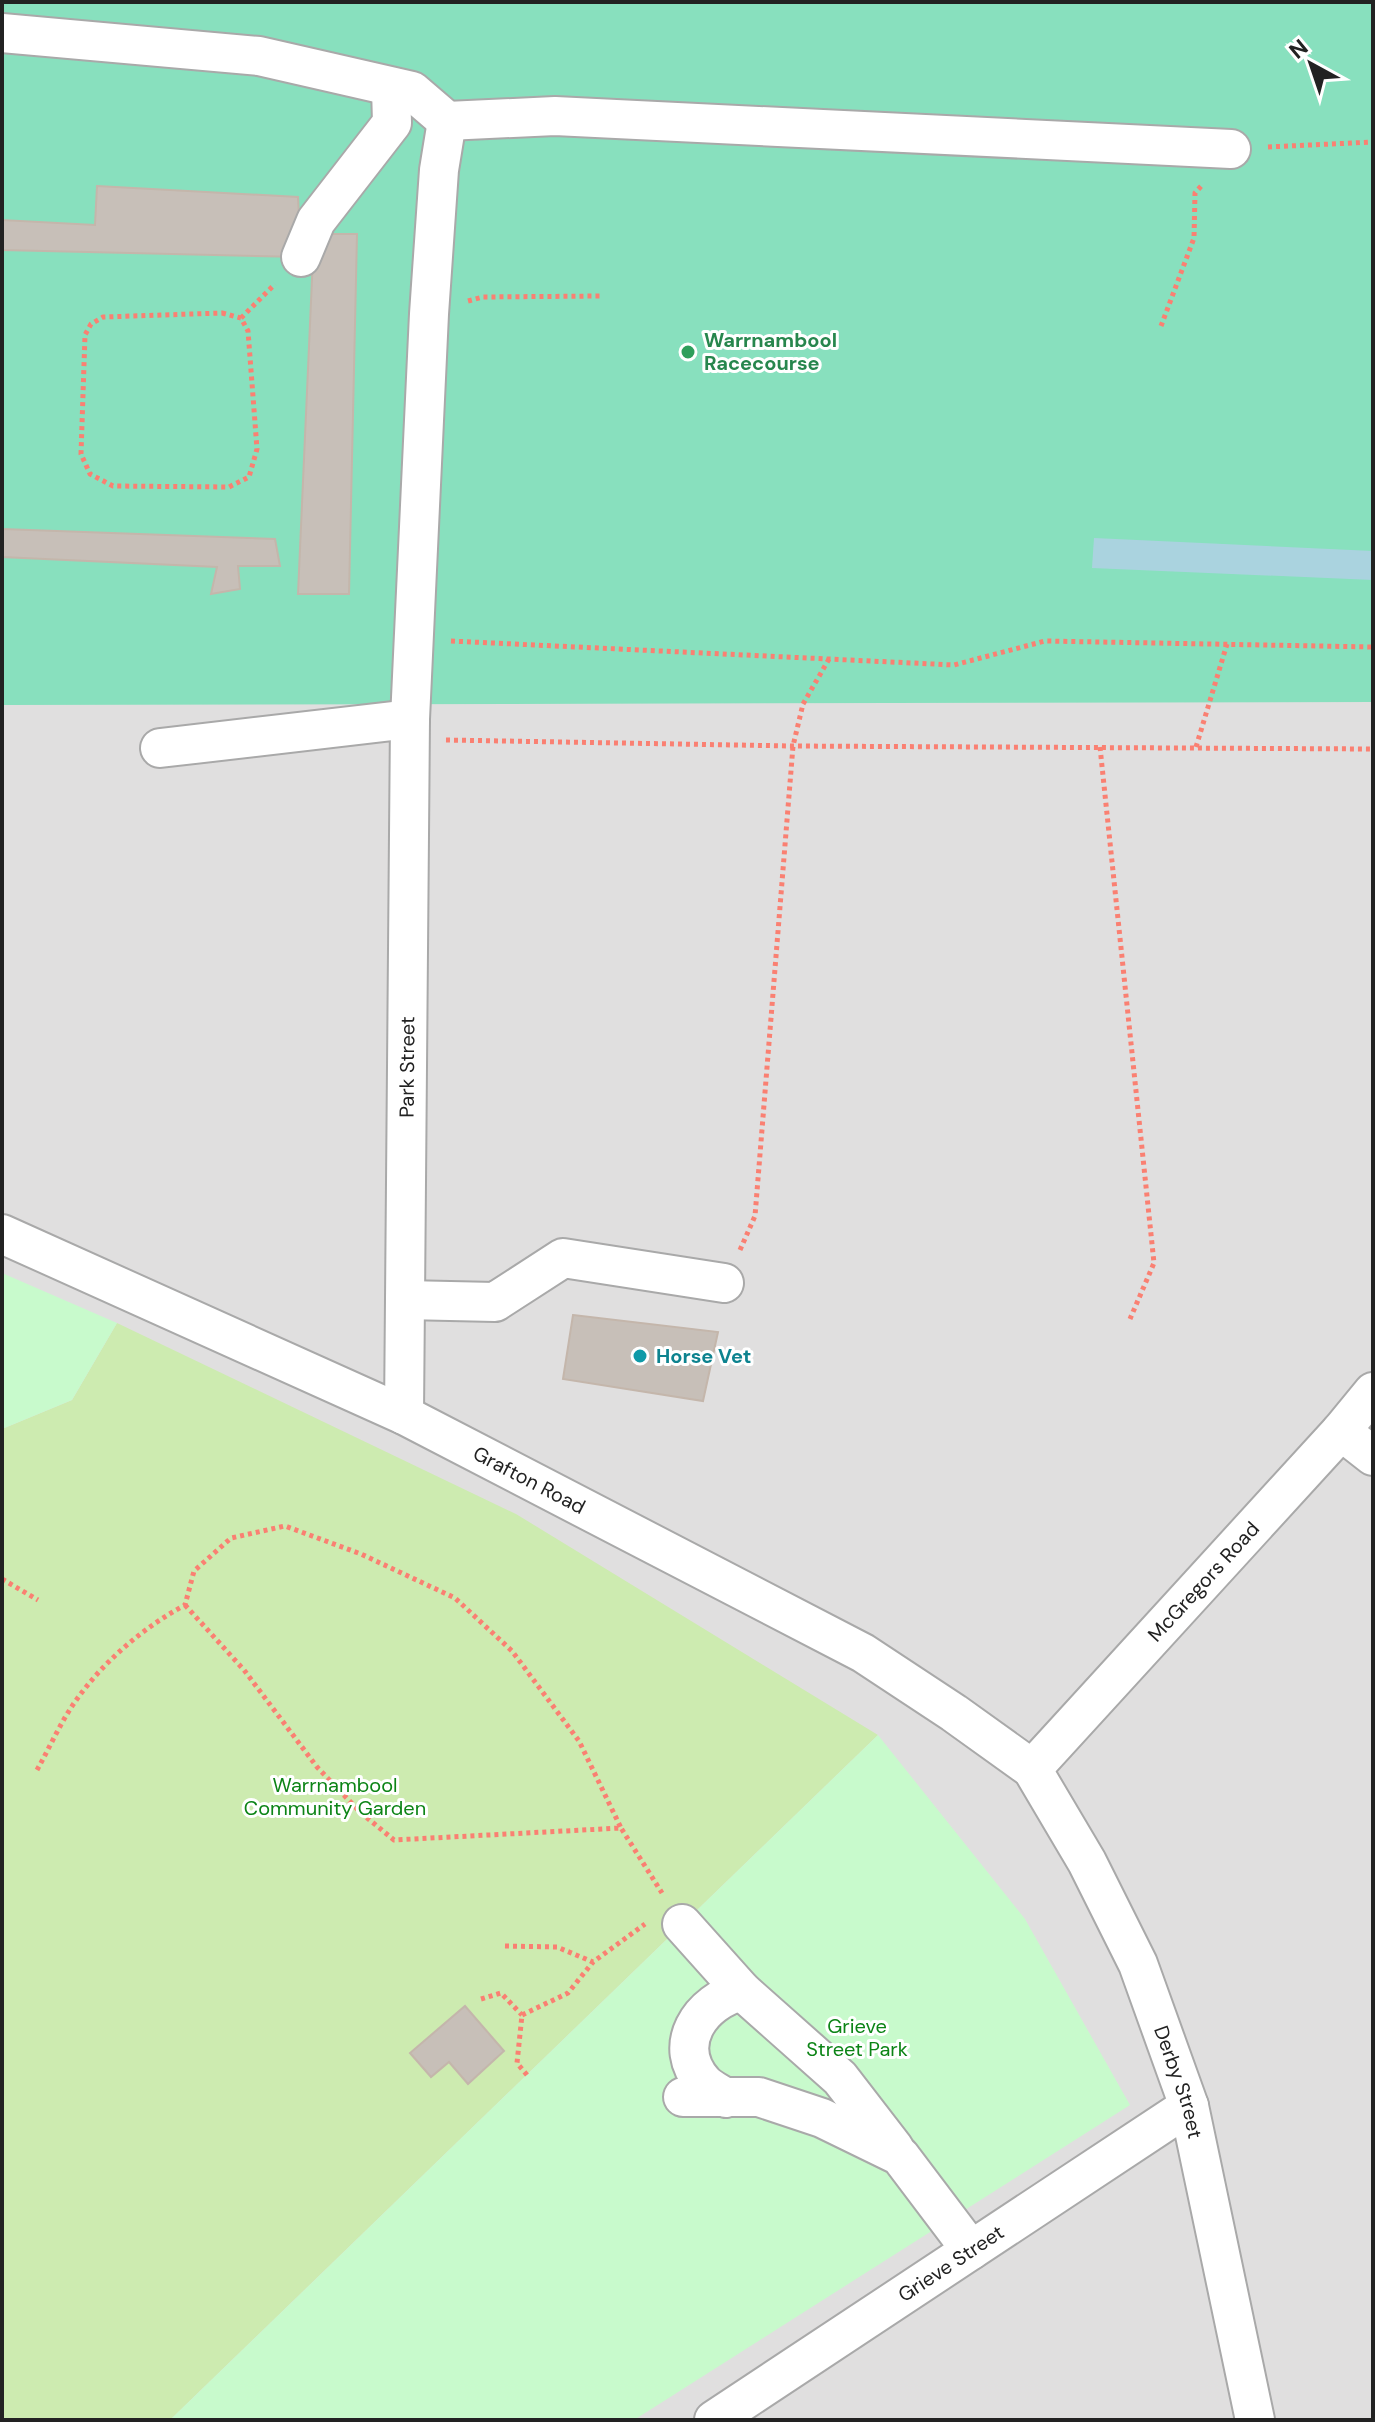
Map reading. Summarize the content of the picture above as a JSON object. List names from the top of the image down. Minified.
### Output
{"streets":{"street":["Park Street","Grafton Road","McGregors Road","Derby Street","Grieve Street"]},"crossings":[["Park Street","Grafton Road"],["Grafton Road","McGregors Road"],["Grafton Road","Derby Street"],["McGregors Road","Derby Street"],["Derby Street","Grieve Street"]],"parks":["Warrnambool Community Garden","Grieve Street Park"],"places":["Warrnambool Racecourse","Horse Vet"],"north":"top left"}
